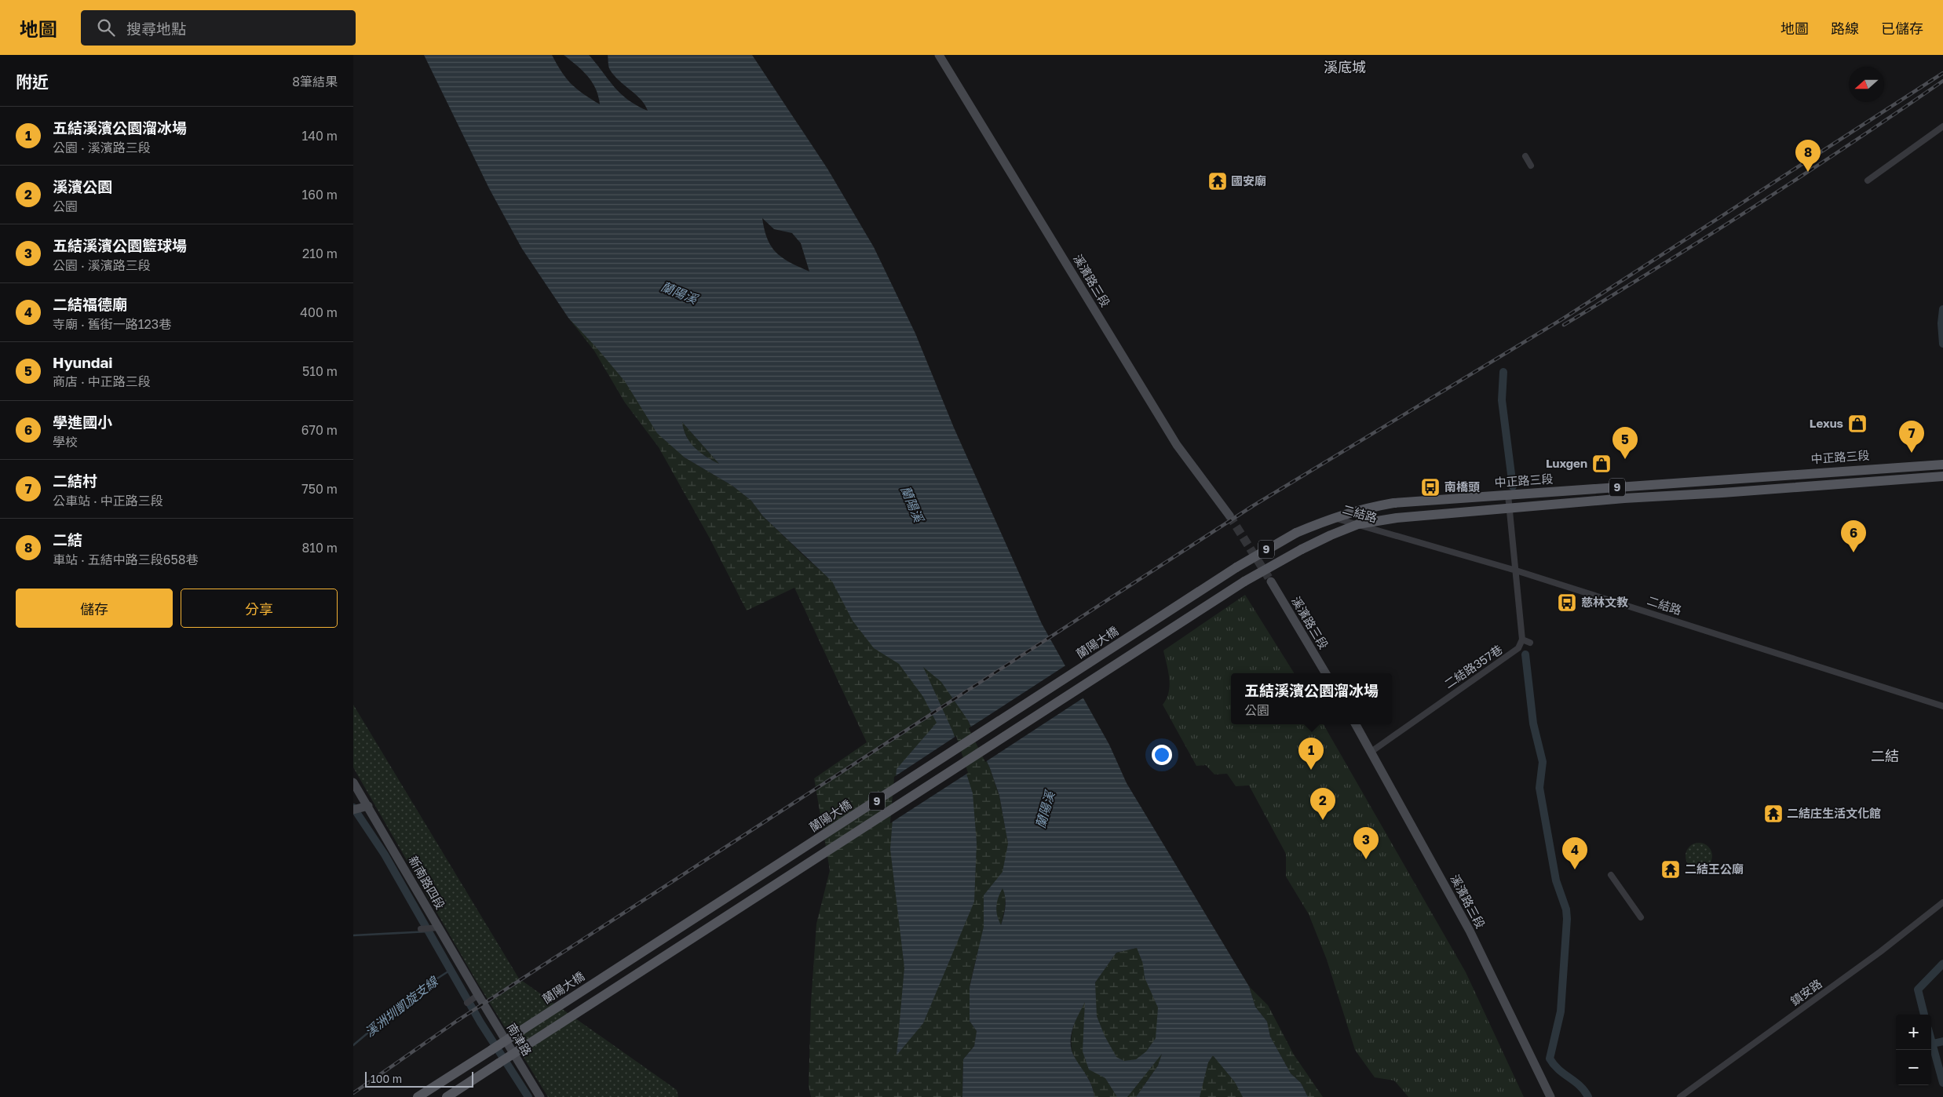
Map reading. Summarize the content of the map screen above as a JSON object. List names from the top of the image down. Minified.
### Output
{"streets":{"main road":["中正路三段","9","蘭陽大橋"],"street":["溪濱路三段","二結路","二結路357巷","新南路四段","鎮安路","南津路"]},"crossings":[["溪濱路三段","二結路357巷"],["中正路三段","二結路"],["中正路三段","蘭陽大橋"],["9","二結路"],["新南路四段","南津路"]],"districts":["溪底城","二結"],"water":["蘭陽溪","溪洲圳凱旋支線"],"places":{"temple":["國安廟","二結庄生活文化館","二結王公廟"],"shop":["Lexus","Luxgen"],"bus stop":["南橋頭","慈林文教"]},"scale_bar":"100 m","north":"left","page":{"header":"地圖","search":"搜尋地點","nav":["地圖","路線","已儲存"],"heading":["附近","8筆結果"],"list":[{"mark":"1","name":"五結溪濱公園溜冰場","note":"公園 · 溪濱路三段","value":"140 m"},{"mark":"2","name":"溪濱公園","note":"公園","value":"160 m"},{"mark":"3","name":"五結溪濱公園籃球場","note":"公園 · 溪濱路三段","value":"210 m"},{"mark":"4","name":"二結福德廟","note":"寺廟 · 舊街一路123巷","value":"400 m"},{"mark":"5","name":"Hyundai","note":"商店 · 中正路三段","value":"510 m"},{"mark":"6","name":"學進國小","note":"學校","value":"670 m"},{"mark":"7","name":"二結村","note":"公車站 · 中正路三段","value":"750 m"},{"mark":"8","name":"二結","note":"車站 · 五結中路三段658巷","value":"810 m"}],"pins":["8","7","5","6","1","2","3","4"],"buttons":["儲存","分享"],"popup":["五結溪濱公園溜冰場","公園"],"map_buttons":["+","−"],"scale":"100 m"}}
